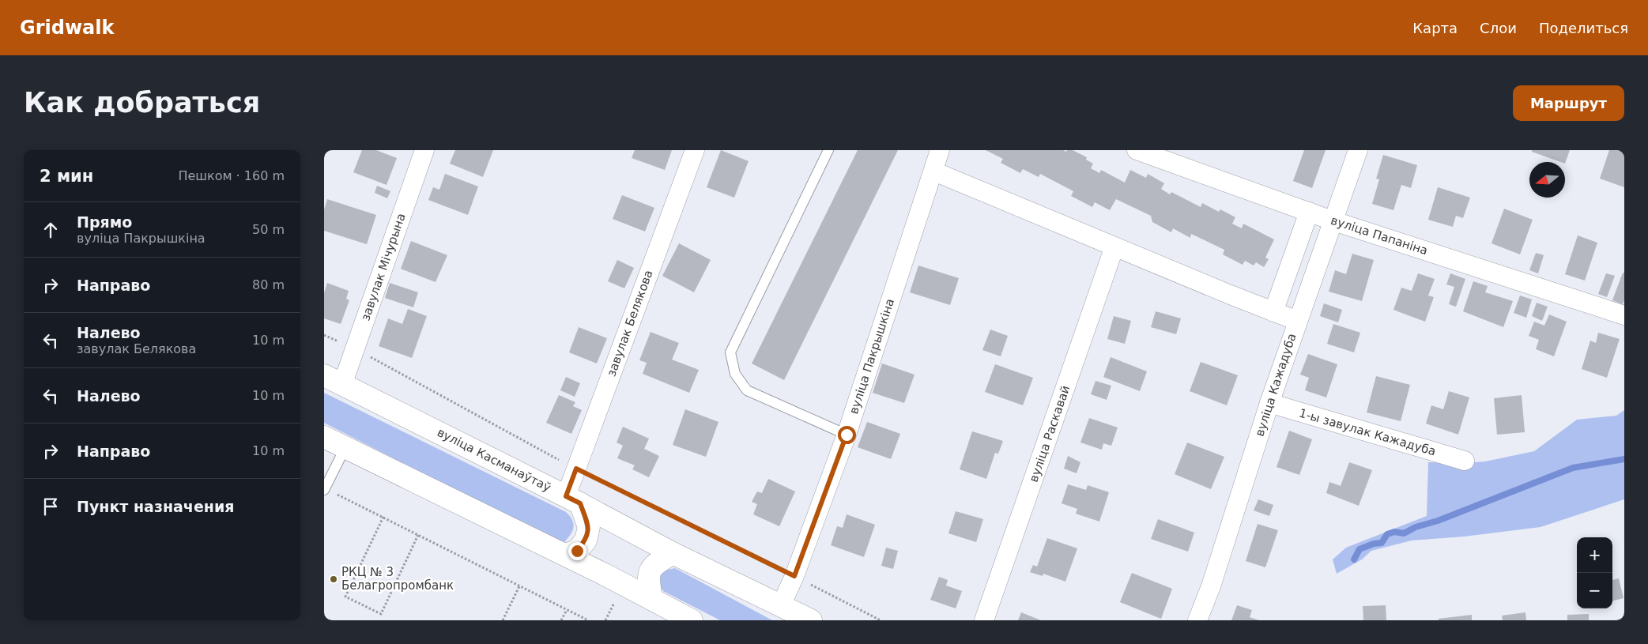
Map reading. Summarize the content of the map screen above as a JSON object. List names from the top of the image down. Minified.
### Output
{"streets":{"main road":["вуліца Касманаўтаў"],"street":["вуліца Папаніна","завулак Мічурына","завулак Белякова","вуліца Пакрышкіна","вуліца Кажадуба","1-ы завулак Кажадуба","вуліца Раскавай"]},"crossings":[["вуліца Папаніна","вуліца Кажадуба"],["завулак Мічурына","вуліца Касманаўтаў"],["завулак Белякова","вуліца Касманаўтаў"],["вуліца Пакрышкіна","вуліца Касманаўтаў"],["вуліца Кажадуба","1-ы завулак Кажадуба"]],"places":["РКЦ № 3 Белагропромбанк"],"north":"left","page":{"header":"Gridwalk","nav":["Карта","Слои","Поделиться"],"buttons":"Маршрут","title":"Как добраться","heading":["2 мин","Пешком · 160 m"],"list":[["Прямо","вуліца Пакрышкіна","50 m"],["Направо","80 m"],["Налево","завулак Белякова","10 m"],["Налево","10 m"],["Направо","10 m"],"Пункт назначения"],"map_buttons":["+","−"]}}
